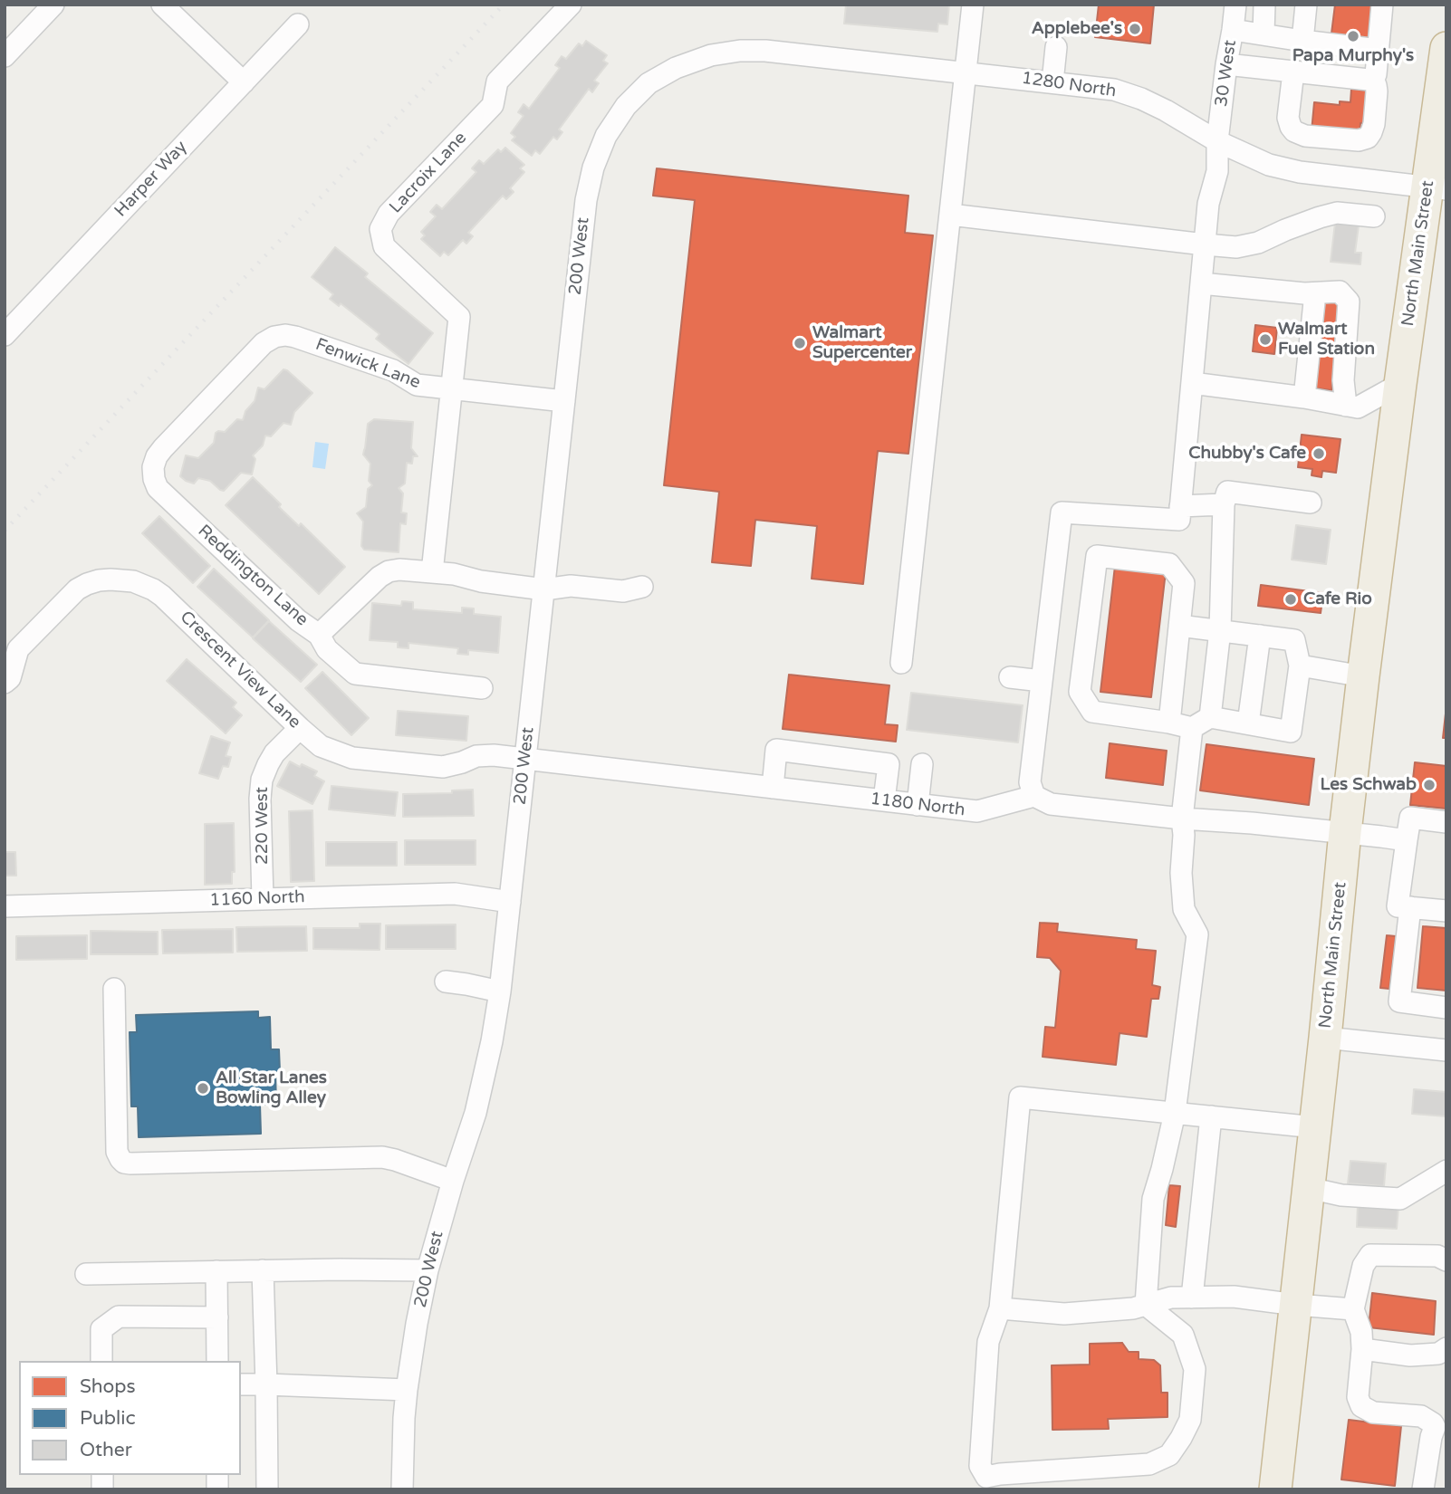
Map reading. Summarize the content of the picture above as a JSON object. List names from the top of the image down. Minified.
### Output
{"streets":{"highway":["North Main Street"],"street":["30 West","1280 North","Lacroix Lane","Harper Way","200 West","Fenwick Lane","Reddington Lane","Crescent View Lane","1180 North","220 West","1160 North"]},"crossings":[["30 West","1280 North"],["1280 North","North Main Street"],["1280 North","200 West"],["Lacroix Lane","Fenwick Lane"],["Lacroix Lane","Reddington Lane"],["200 West","Fenwick Lane"],["200 West","Reddington Lane"],["200 West","Crescent View Lane"],["200 West","1180 North"],["200 West","1160 North"],["Fenwick Lane","Reddington Lane"],["Crescent View Lane","1180 North"],["Crescent View Lane","220 West"],["220 West","1160 North"]],"places":["Applebee's","Papa Murphy's","Walmart Fuel Station","Walmart Supercenter","Chubby's Cafe","Cafe Rio","Les Schwab","All Star Lanes Bowling Alley"],"legend":["Shops","Public","Other"]}
